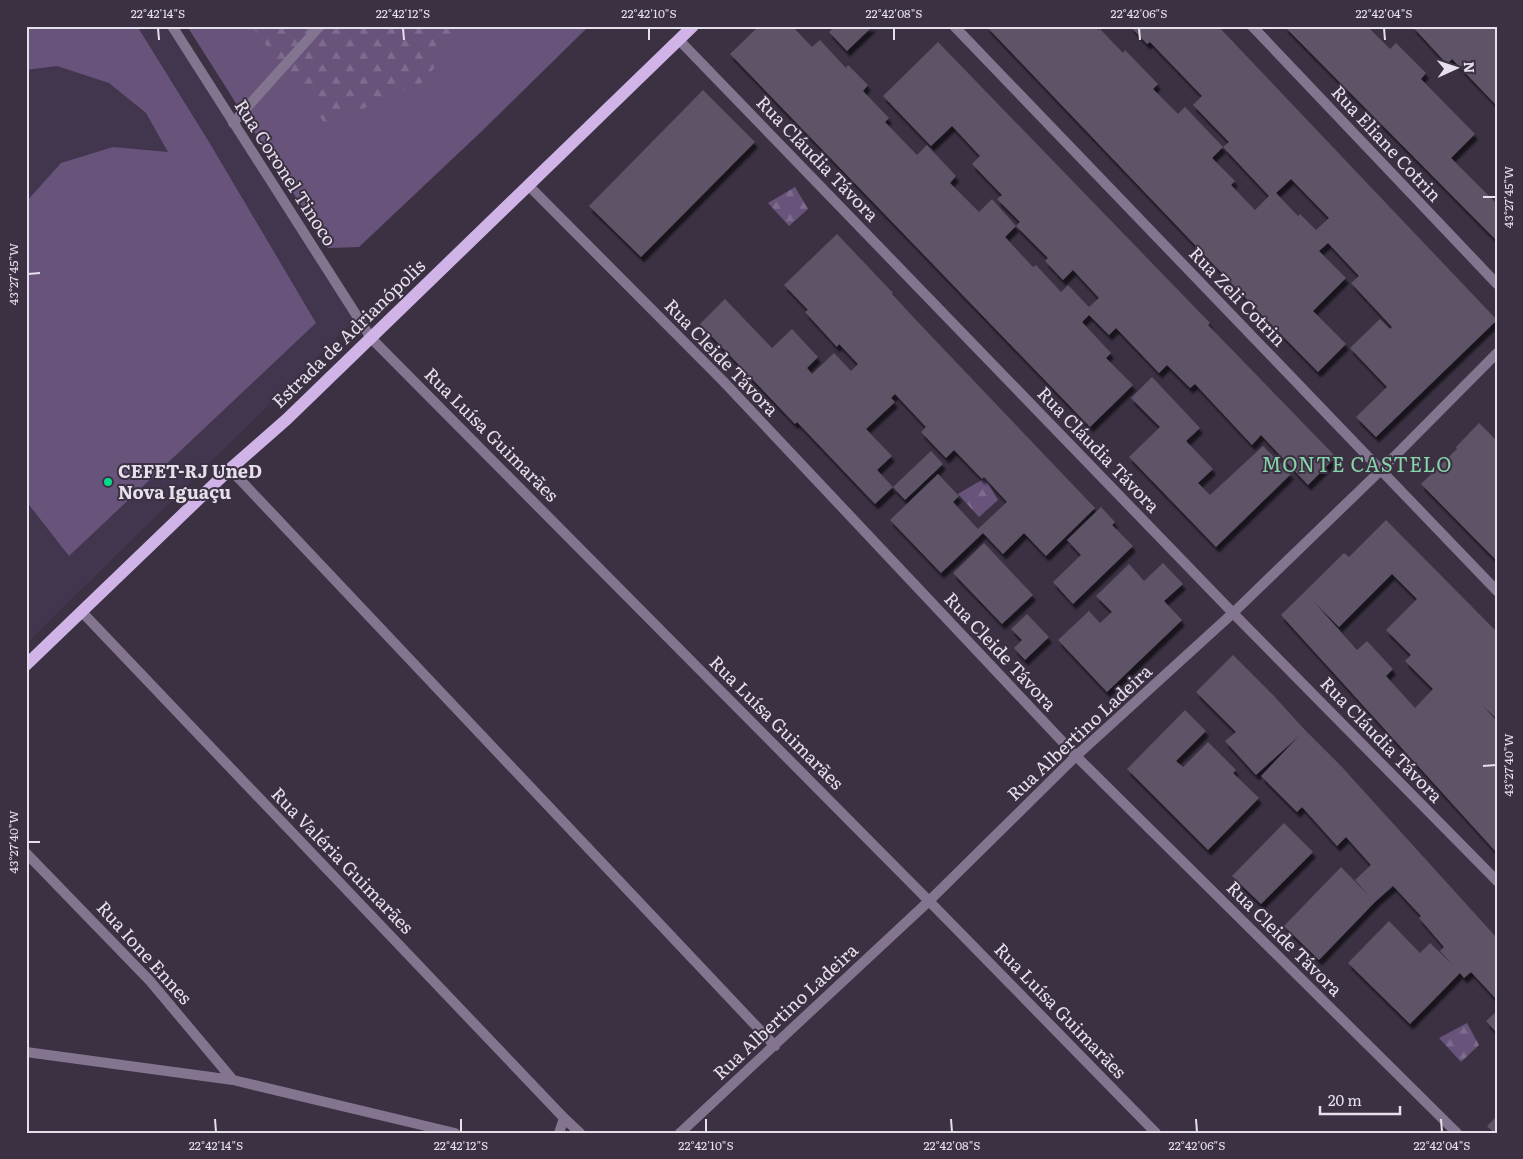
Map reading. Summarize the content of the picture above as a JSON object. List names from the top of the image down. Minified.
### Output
{"streets":{"main road":["Estrada de Adrianópolis"],"street":["Rua Eliane Cotrin","Rua Cláudia Távora","Rua Coronel Tinoco","Rua Zeli Cotrin","Rua Cleide Távora","Rua Luísa Guimarães","Rua Albertino Ladeira","Rua Valéria Guimarães","Rua Ione Ennes"]},"crossings":[["Rua Cláudia Távora","Estrada de Adrianópolis"],["Rua Cláudia Távora","Rua Albertino Ladeira"],["Rua Coronel Tinoco","Estrada de Adrianópolis"],["Rua Coronel Tinoco","Rua Luísa Guimarães"],["Rua Zeli Cotrin","Rua Albertino Ladeira"],["Estrada de Adrianópolis","Rua Cleide Távora"],["Estrada de Adrianópolis","Rua Luísa Guimarães"],["Estrada de Adrianópolis","Rua Valéria Guimarães"],["Rua Cleide Távora","Rua Albertino Ladeira"],["Rua Luísa Guimarães","Rua Albertino Ladeira"]],"districts":["MONTE CASTELO"],"places":["CEFET-RJ UneD Nova Iguaçu"],"scale_bar":"20 m","north":"right","coordinates":["22°42'14\"S","22°42'12\"S","22°42'10\"S","22°42'08\"S","22°42'06\"S","22°42'04\"S","43°27'45\"W","43°27'40\"W"]}
